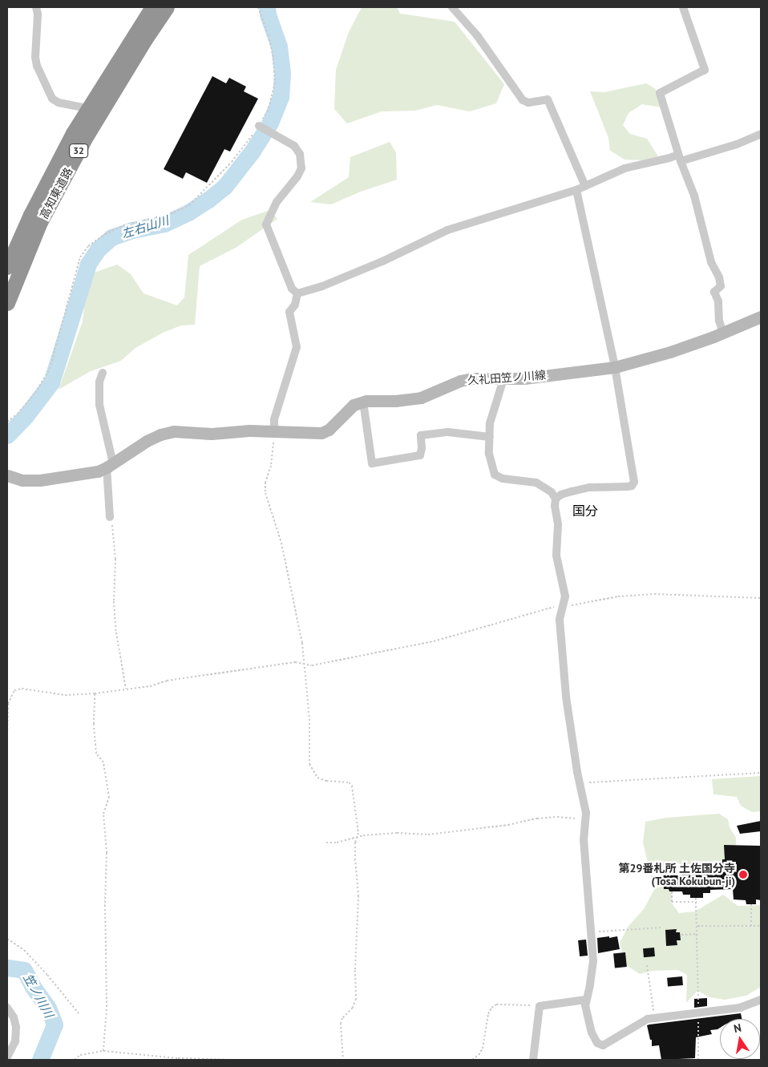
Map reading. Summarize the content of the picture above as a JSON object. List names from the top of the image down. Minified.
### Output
{"streets":{"highway":["32","高知東道路"],"main road":["久礼田笠ノ川線"]},"districts":["国分"],"water":["左右山川","笠ノ川川"],"places":["第29番札所 土佐国分寺 (Tosa Kokubun-ji)"],"north":"top"}
